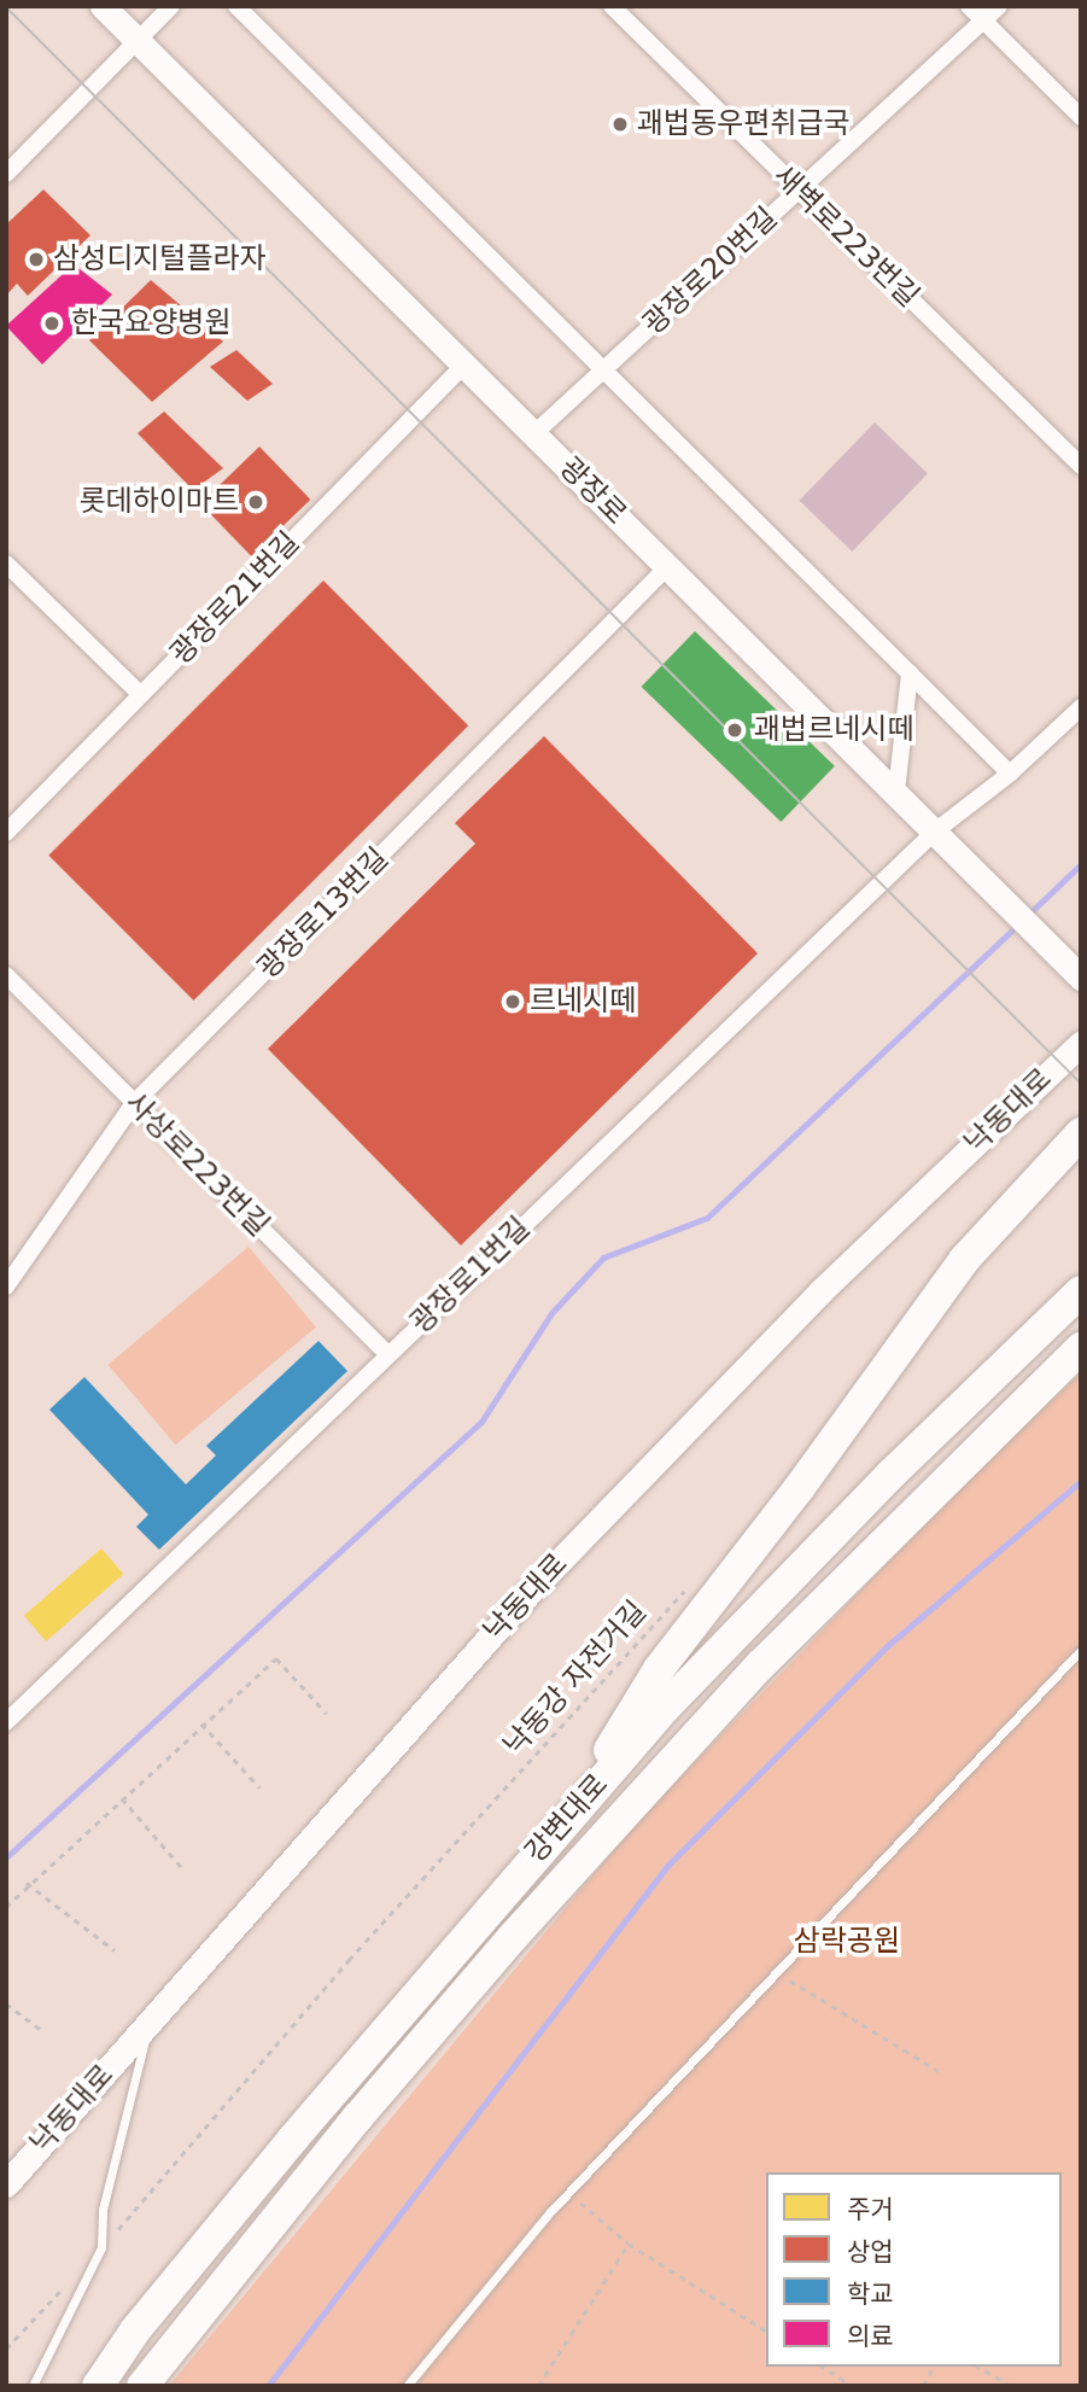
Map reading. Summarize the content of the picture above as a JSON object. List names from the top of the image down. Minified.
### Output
{"streets":{"highway":["강변대로"],"main road":["광장로","낙동대로"],"street":["새벽로223번길","광장로20번길","광장로21번길","광장로13번길","사상로223번길","광장로1번길"],"path":["낙동강 자전거길"]},"crossings":[["새벽로223번길","광장로20번길"],["광장로20번길","광장로"],["광장로","광장로21번길"],["광장로","광장로13번길"],["광장로","광장로1번길"],["광장로13번길","사상로223번길"],["사상로223번길","광장로1번길"]],"parks":["삼락공원"],"places":["괘법동우편취급국","삼성디지털플라자","한국요양병원","롯데하이마트","괘법르네시떼","르네시떼"],"legend":["주거","상업","학교","의료"]}
